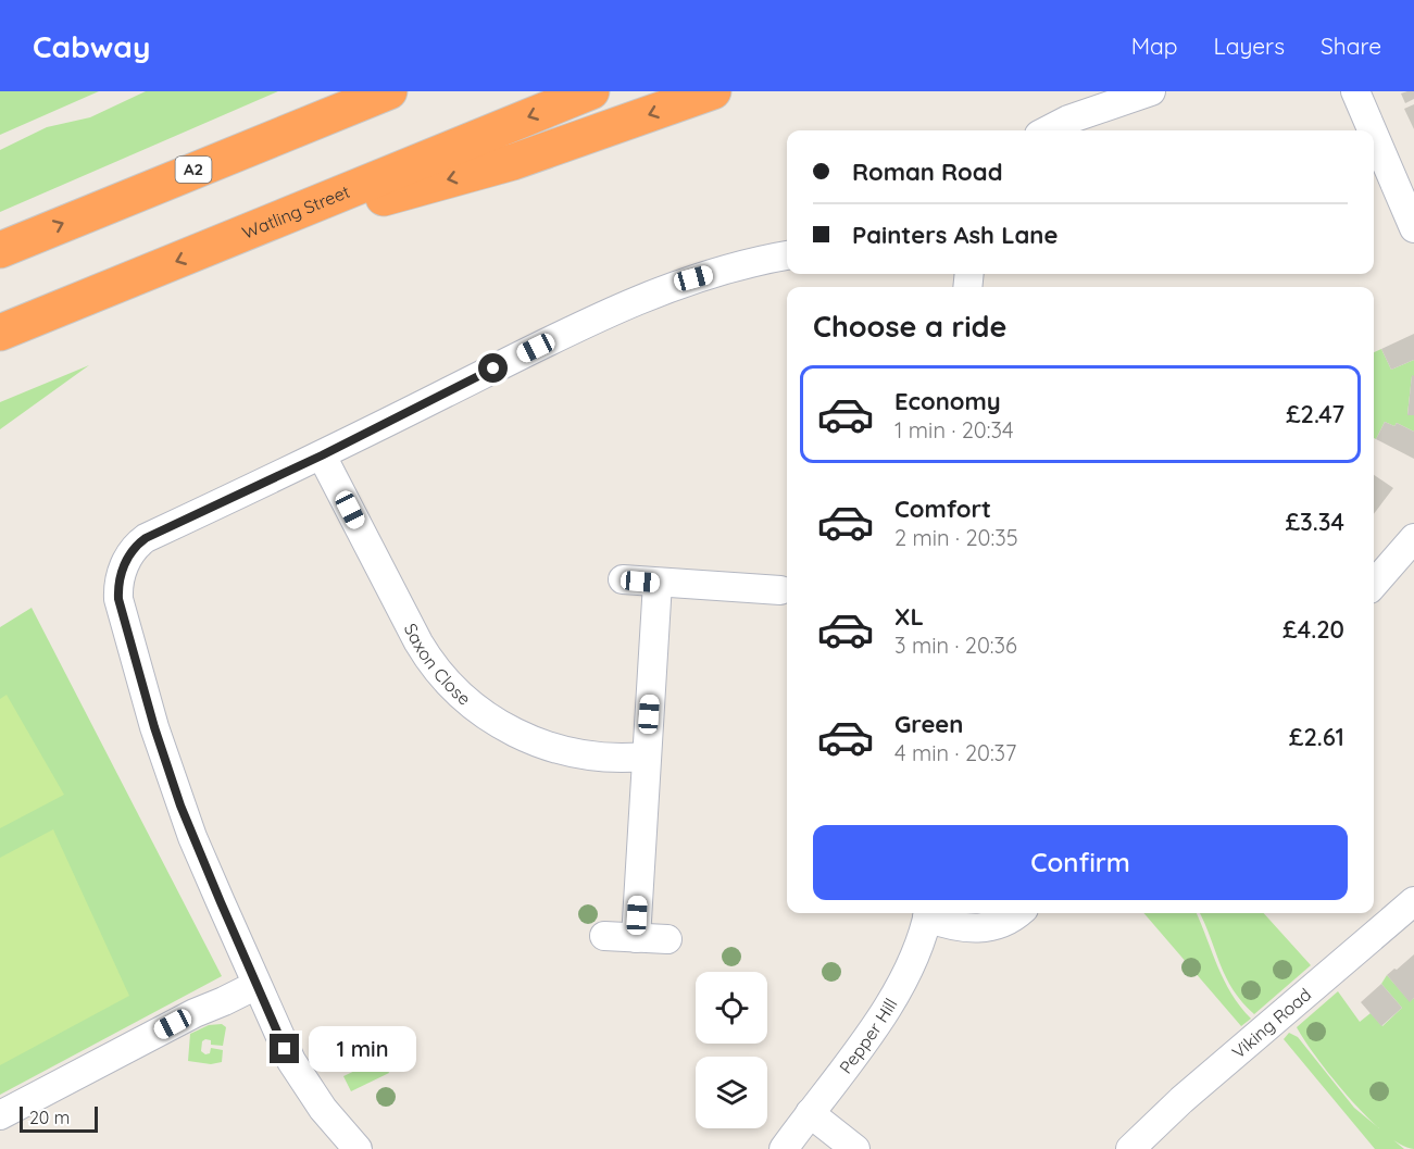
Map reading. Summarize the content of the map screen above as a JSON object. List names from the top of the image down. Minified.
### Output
{"streets":{"highway":["A2","Watling Street"],"street":["Saxon Close","Viking Road","Pepper Hill"]},"scale_bar":"20 m","page":{"header":"Cabway","nav":["Map","Layers","Share"],"banner":["Roman Road","Painters Ash Lane"],"heading":"Choose a ride","list":[{"name":"Economy","note":"1 min · 20:34","value":"£2.47"},{"name":"Comfort","note":"2 min · 20:35","value":"£3.34"},{"name":"XL","note":"3 min · 20:36","value":"£4.20"},{"name":"Green","note":"4 min · 20:37","value":"£2.61"}],"buttons":"Confirm","bubble":"1 min","scale":"20 m"}}
